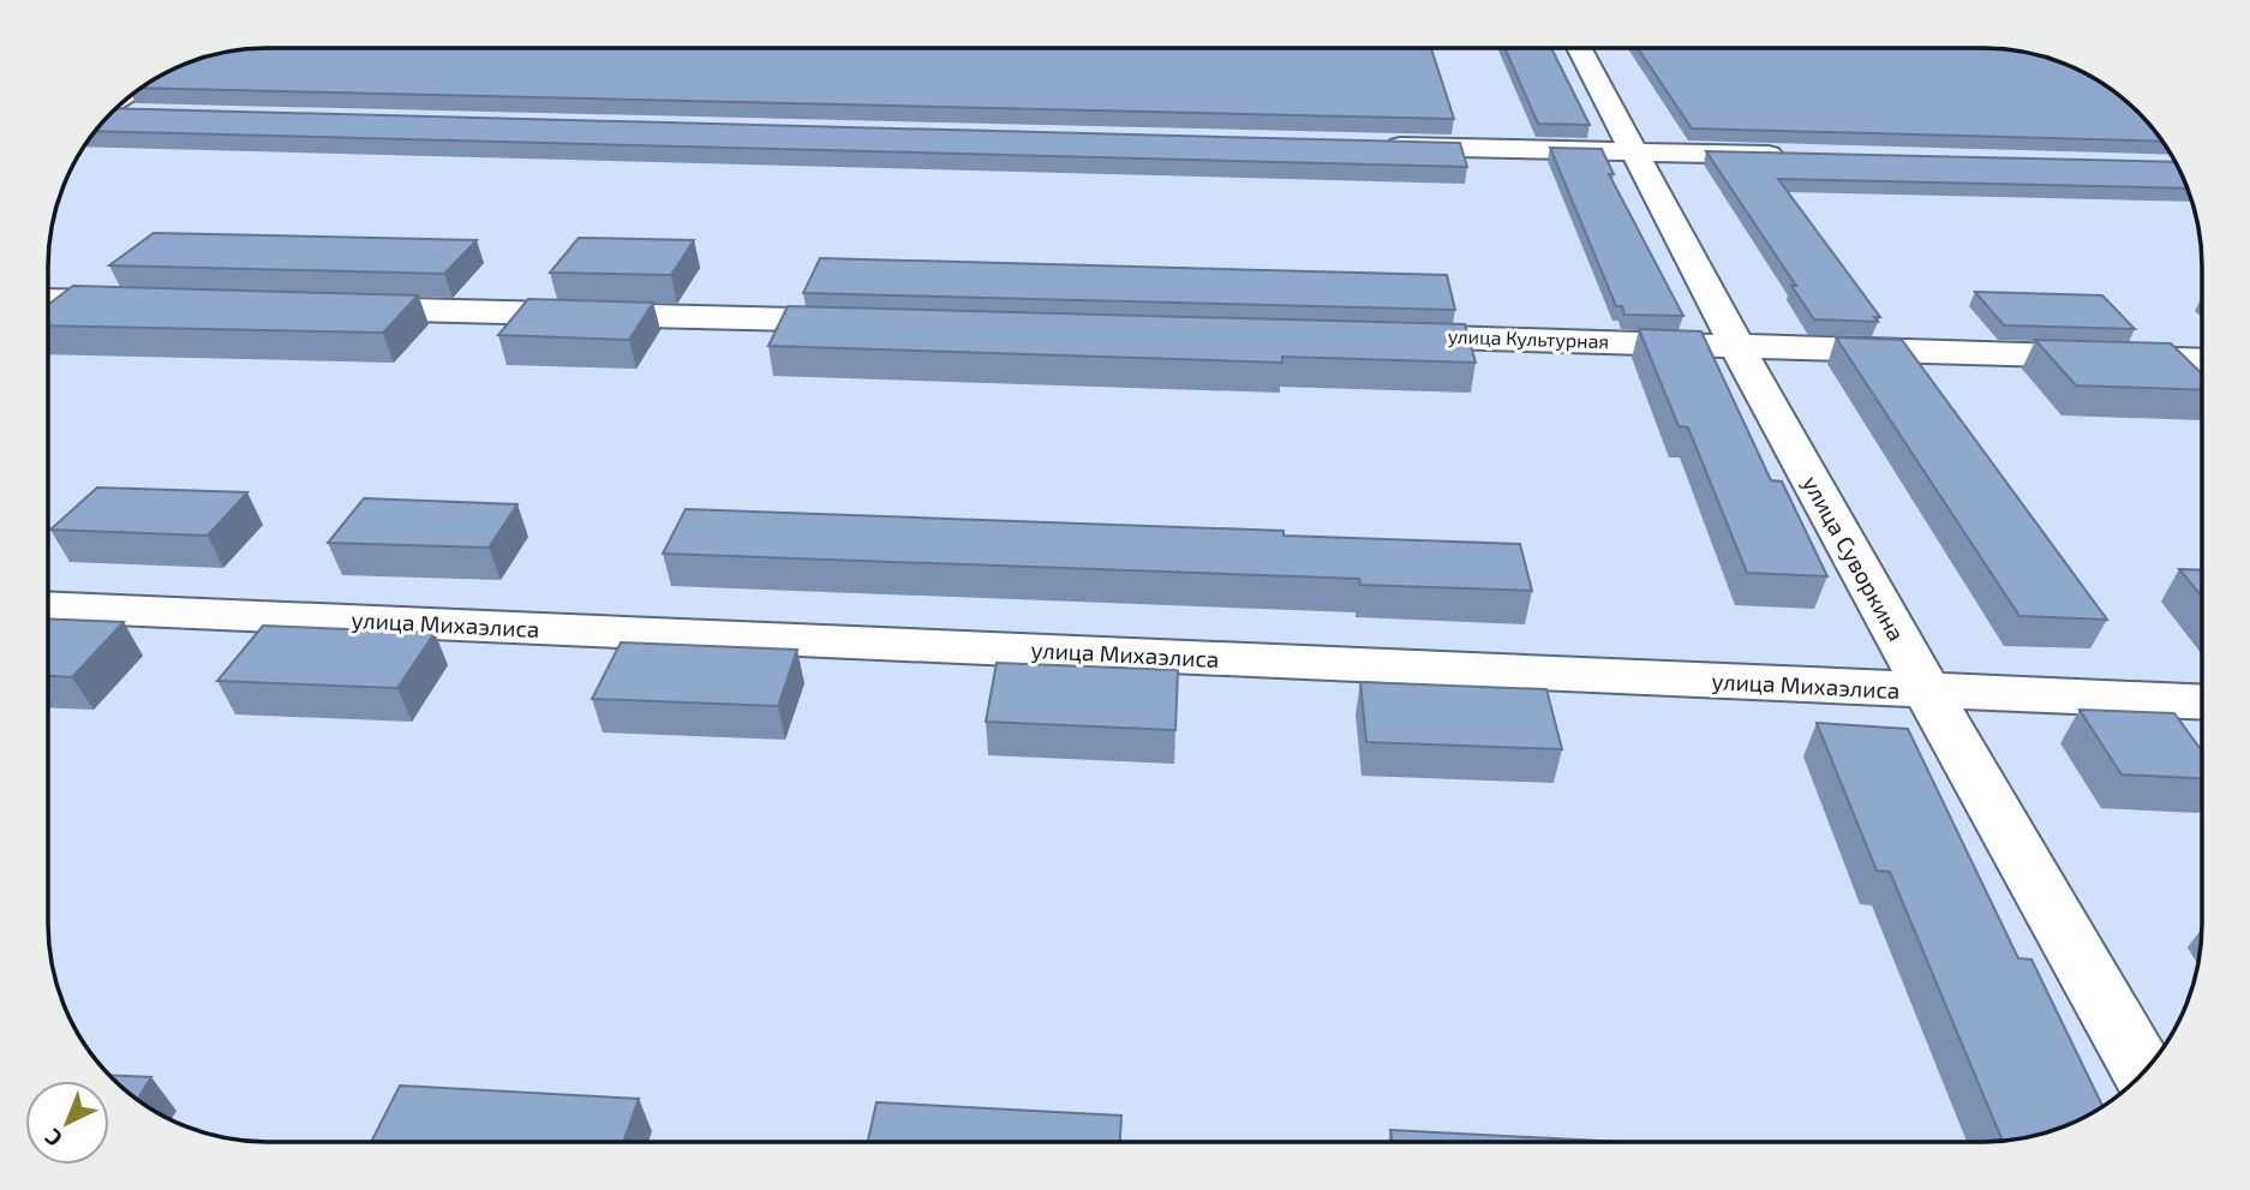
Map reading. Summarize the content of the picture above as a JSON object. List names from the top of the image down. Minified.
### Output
{"streets":{"street":["улица Культурная","улица Суворкина","улица Михаэлиса"]},"crossings":[["улица Культурная","улица Суворкина"],["улица Суворкина","улица Михаэлиса"]],"north":"bottom left"}
